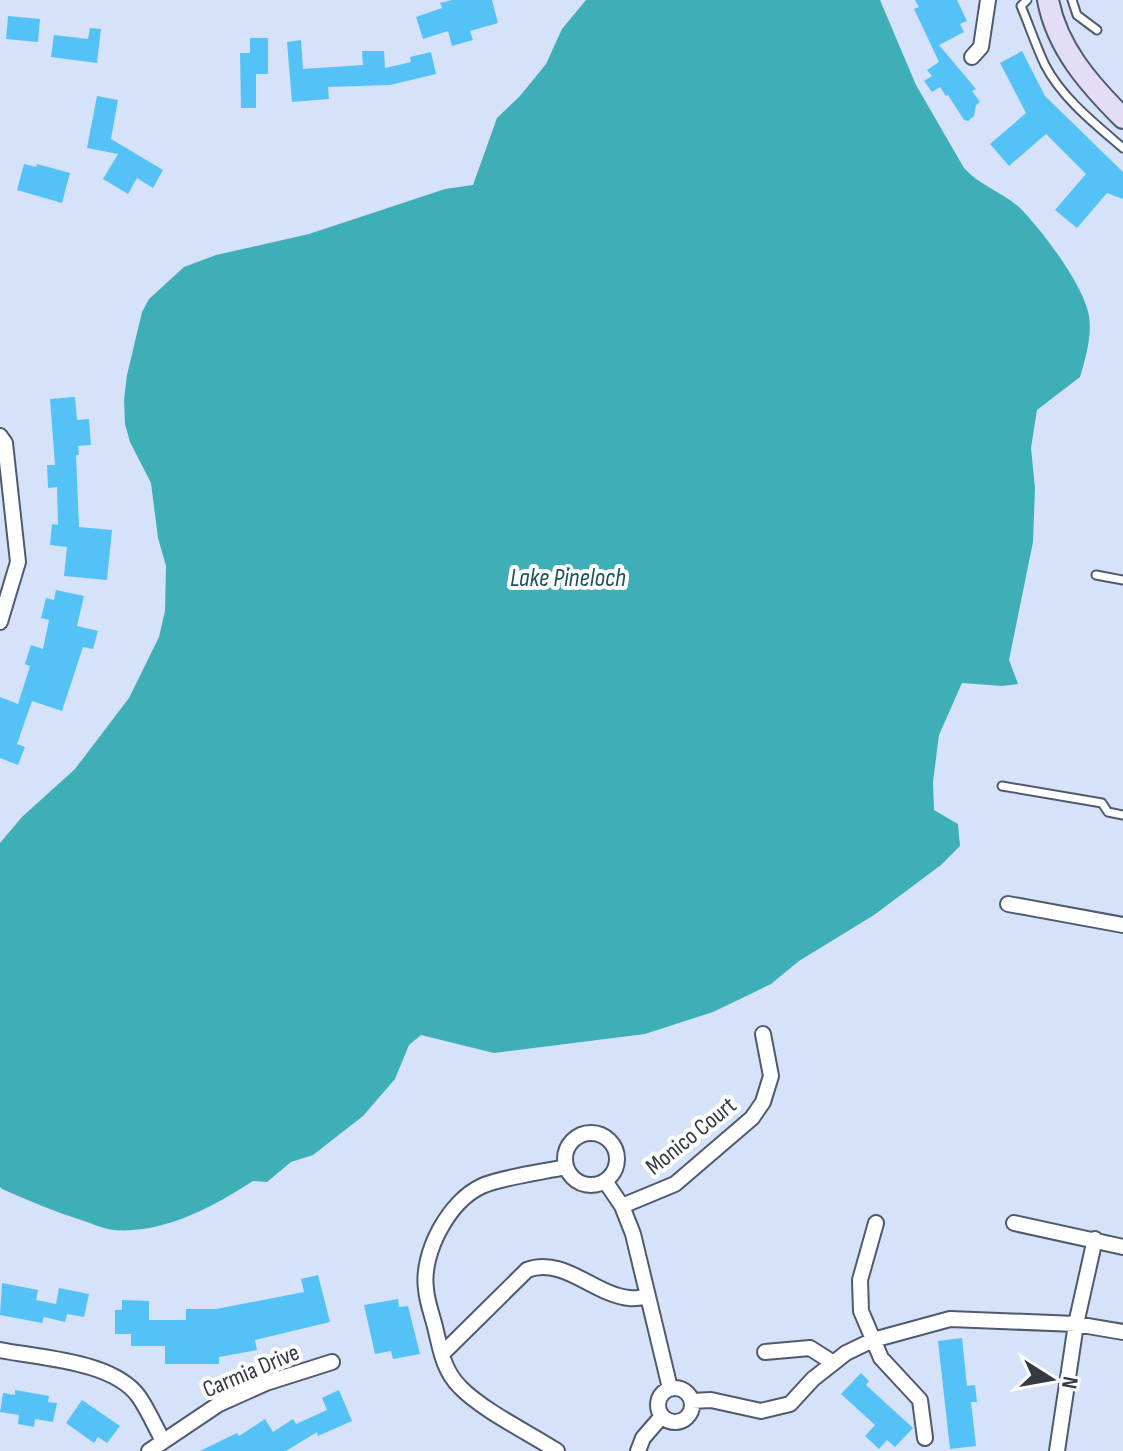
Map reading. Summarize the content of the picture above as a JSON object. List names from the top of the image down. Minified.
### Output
{"streets":{"street":["Monico Court","Carmia Drive"]},"water":["Lake Pineloch"],"north":"right"}
